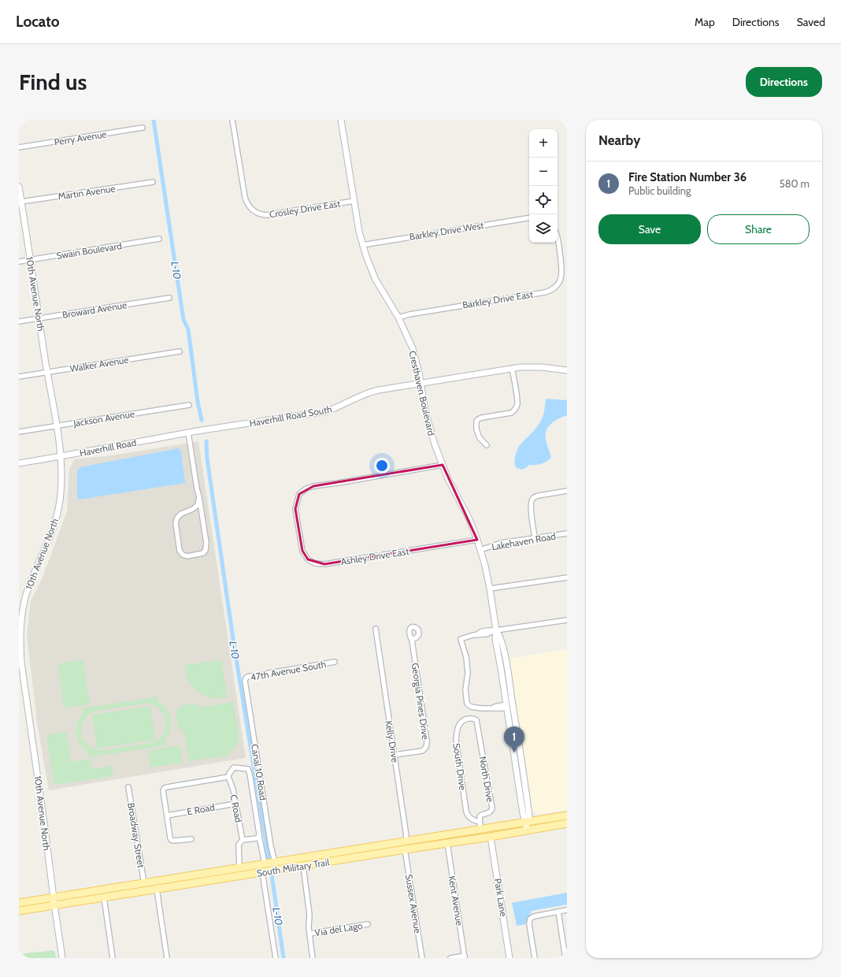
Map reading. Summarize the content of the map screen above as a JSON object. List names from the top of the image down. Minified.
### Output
{"streets":{"main road":["South Military Trail"],"street":["Perry Avenue","Martin Avenue","Crosley Drive East","Barkley Drive West","Swain Boulevard","10th Avenue North","Barkley Drive East","Broward Avenue","Walker Avenue","Cresthaven Boulevard","Haverhill Road South","Jackson Avenue","Haverhill Road","Lakehaven Road","Ashley Drive East","47th Avenue South","Georgia Pines Drive","Kelly Drive","South Drive","Canal 10 Road","North Drive","C Road","E Road","Broadway Street","Park Lane","Kent Avenue","Sussex Avenue","Via del Lago"]},"crossings":[["Martin Avenue","10th Avenue North"],["Crosley Drive East","Cresthaven Boulevard"],["Barkley Drive West","Cresthaven Boulevard"],["Swain Boulevard","10th Avenue North"],["10th Avenue North","Broward Avenue"],["10th Avenue North","Walker Avenue"],["10th Avenue North","Jackson Avenue"],["10th Avenue North","Haverhill Road"],["10th Avenue North","South Military Trail"],["Barkley Drive East","Cresthaven Boulevard"],["Cresthaven Boulevard","Haverhill Road South"],["Cresthaven Boulevard","Lakehaven Road"],["Cresthaven Boulevard","Ashley Drive East"],["Cresthaven Boulevard","South Military Trail"],["Haverhill Road South","Haverhill Road"],["47th Avenue South","Canal 10 Road"],["Georgia Pines Drive","Kelly Drive"],["Kelly Drive","South Military Trail"],["Kelly Drive","Sussex Avenue"],["South Drive","North Drive"],["Canal 10 Road","South Military Trail"],["C Road","E Road"],["Broadway Street","South Military Trail"],["South Military Trail","Park Lane"],["South Military Trail","Kent Avenue"],["South Military Trail","Sussex Avenue"]],"water":["L-10"],"page":{"header":"Locato","nav":["Map","Directions","Saved"],"buttons":["Directions",["Save","Share"]],"title":"Find us","heading":"Nearby","map_buttons":["+","−"],"list":[{"mark":"1","name":"Fire Station Number 36","note":"Public building","value":"580 m"}],"pins":"1"}}
